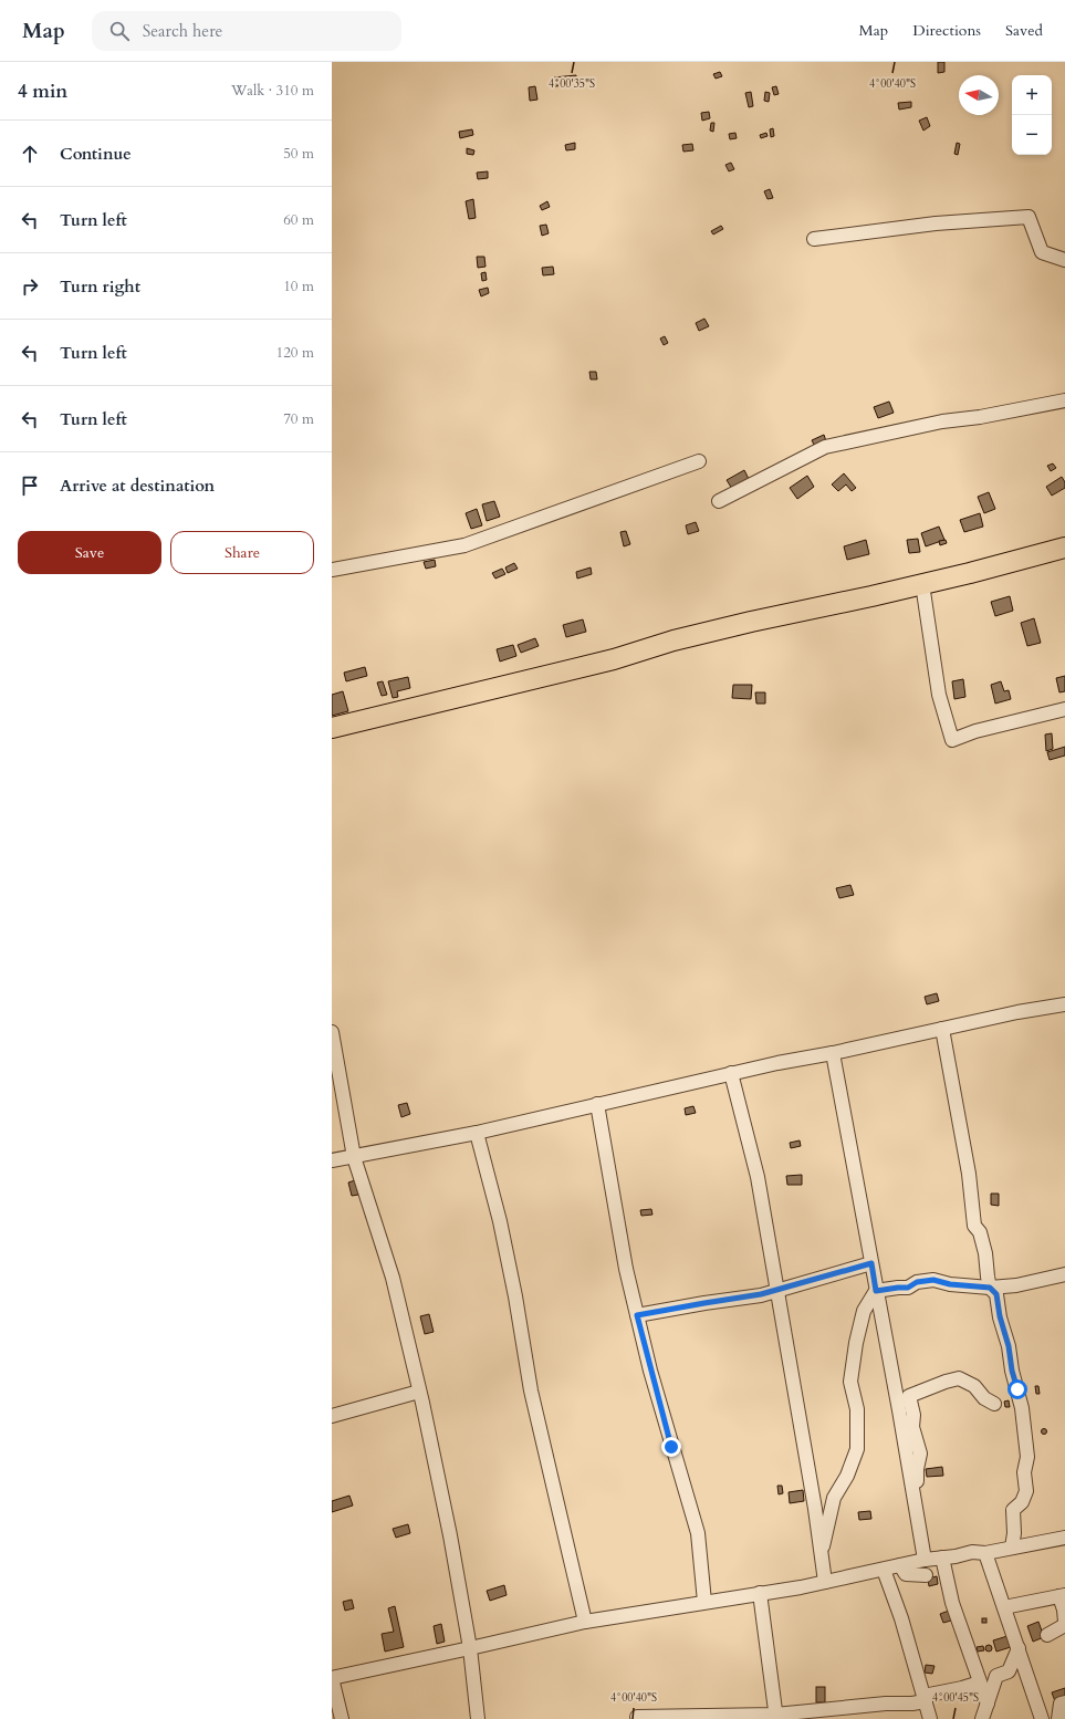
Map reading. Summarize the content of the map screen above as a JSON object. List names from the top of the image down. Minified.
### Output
{"north":"left","page":{"header":"Map","search":"Search here","nav":["Map","Directions","Saved"],"heading":["4 min","Walk · 310 m"],"map_buttons":["+","−"],"list":[["Continue","50 m"],["Turn left","60 m"],["Turn right","10 m"],["Turn left","120 m"],["Turn left","70 m"],"Arrive at destination"],"buttons":["Save","Share"]},"coordinates":["4°00'35\"S","4°00'40\"S","4°00'45\"S"]}
